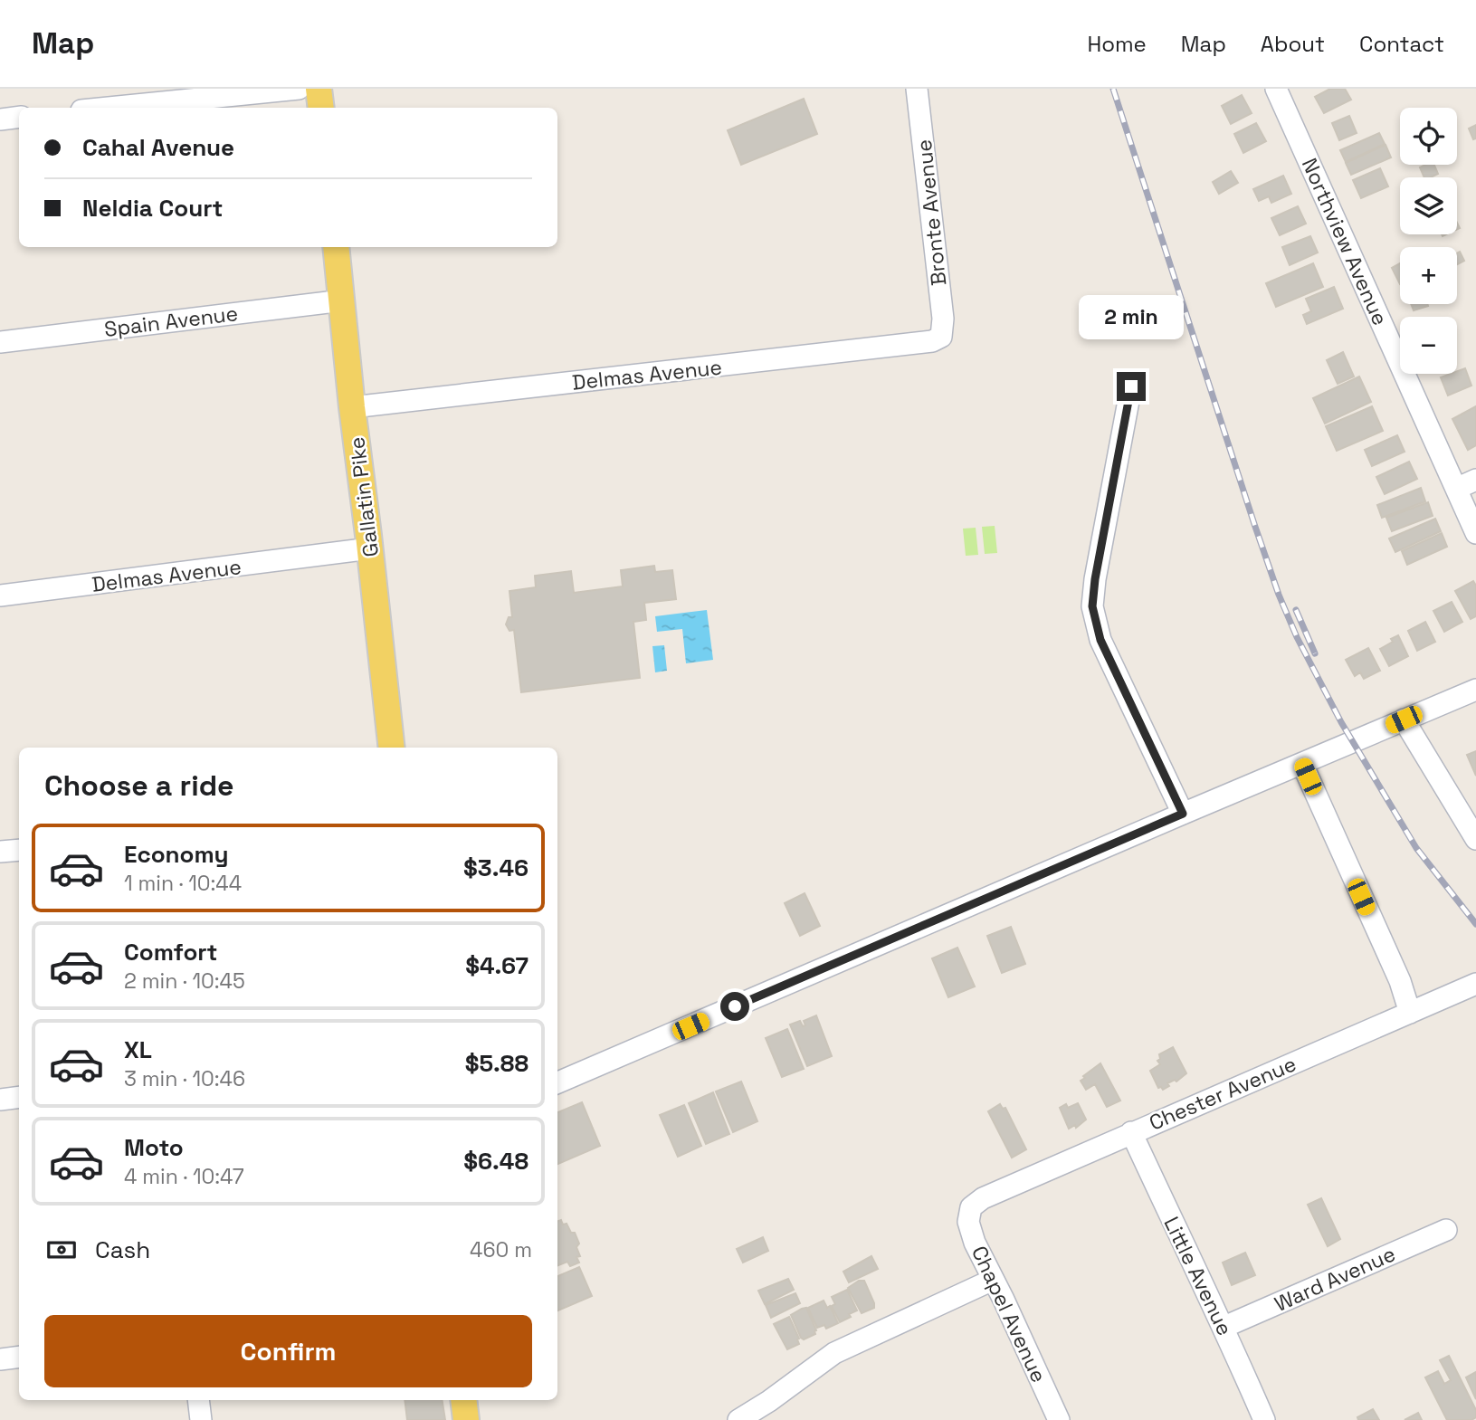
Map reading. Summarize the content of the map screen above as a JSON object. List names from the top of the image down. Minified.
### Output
{"streets":{"main road":["Gallatin Pike"],"street":["Bronte Avenue","Northview Avenue","Spain Avenue","Delmas Avenue","Chester Avenue","Little Avenue","Ward Avenue","Chapel Avenue"]},"crossings":[["Bronte Avenue","Delmas Avenue"],["Spain Avenue","Gallatin Pike"],["Delmas Avenue","Gallatin Pike"],["Chester Avenue","Little Avenue"],["Chester Avenue","Chapel Avenue"],["Little Avenue","Ward Avenue"]],"page":{"header":"Map","nav":["Home","Map","About","Contact"],"map_buttons":["+","−"],"banner":["Cahal Avenue","Neldia Court"],"bubble":"2 min","heading":"Choose a ride","list":[{"name":"Economy","note":"1 min · 10:44","value":"$3.46"},{"name":"Comfort","note":"2 min · 10:45","value":"$4.67"},{"name":"XL","note":"3 min · 10:46","value":"$5.88"},{"name":"Moto","note":"4 min · 10:47","value":"$6.48"}],"pay":["Cash","460 m"],"buttons":"Confirm"}}
